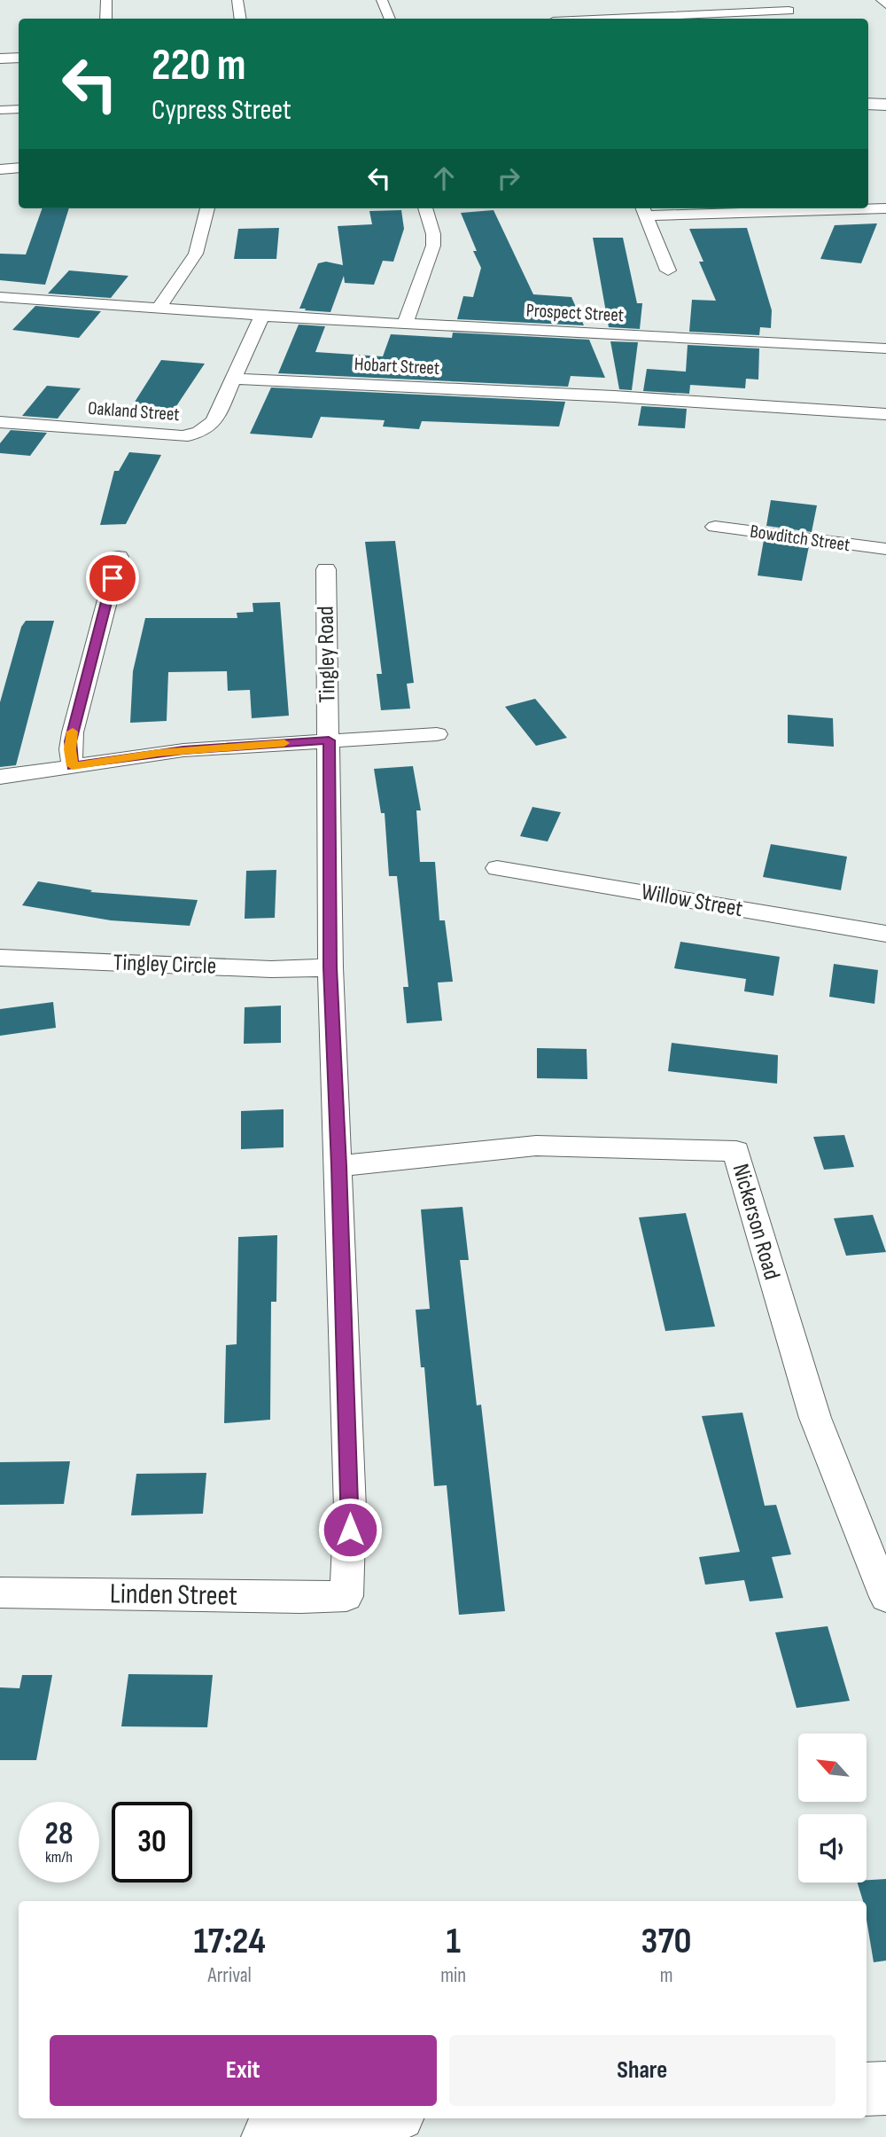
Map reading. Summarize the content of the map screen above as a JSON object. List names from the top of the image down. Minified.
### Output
{"streets":{"street":["Prospect Street","Hobart Street","Oakland Street","Bowditch Street","Tingley Road","Willow Street","Tingley Circle","Nickerson Road","Linden Street"]},"crossings":[["Hobart Street","Oakland Street"],["Tingley Road","Tingley Circle"],["Tingley Road","Nickerson Road"],["Tingley Road","Linden Street"]],"north":"top left","page":{"turn":["220 m","Cypress Street"],"speed":"28 km/h","limit":"30","eta":["17:24","Arrival","1","min","370","m"],"buttons":["Exit","Share"]}}
